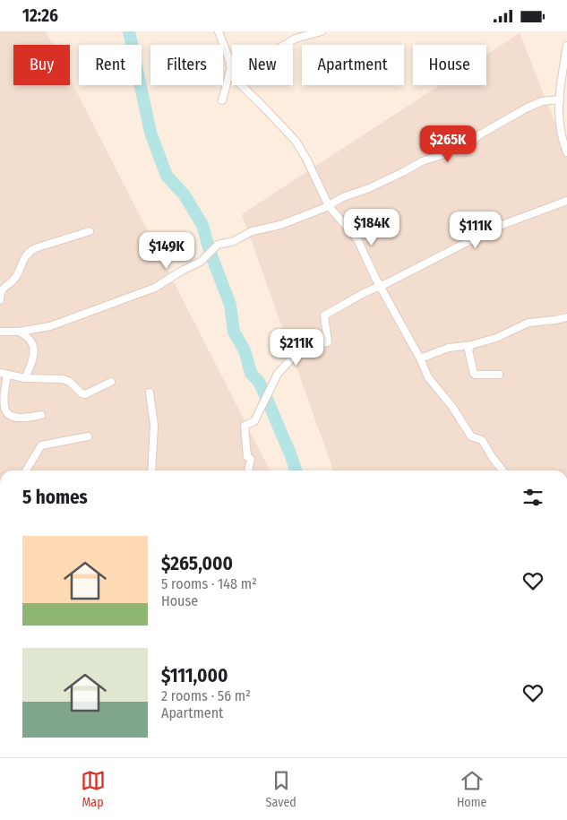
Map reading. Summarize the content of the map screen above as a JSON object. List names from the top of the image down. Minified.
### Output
{"page":{"status":"12:26","chip":["Buy","Rent","Filters","New","Apartment","House"],"price":["$265K","$184K","$111K","$149K","$211K"],"heading":"5 homes","list":[{"name":"$265,000","note":"5 rooms · 148 m² · House"},{"name":"$111,000","note":"2 rooms · 56 m² · Apartment"}],"tabs":["Map","Saved","Home"]}}
